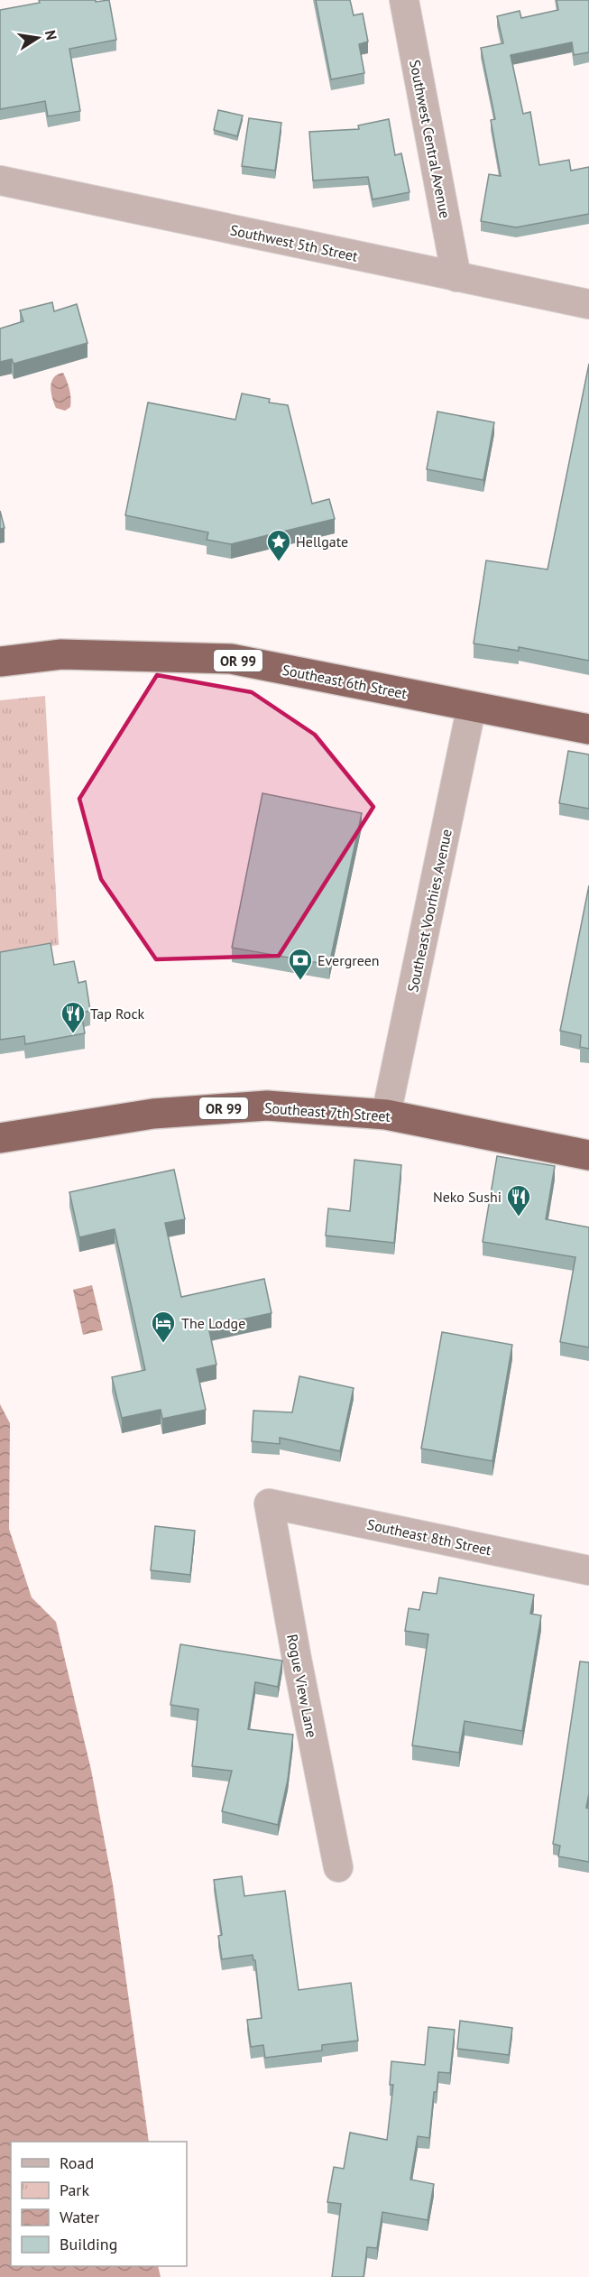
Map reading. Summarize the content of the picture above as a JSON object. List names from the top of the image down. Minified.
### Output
{"streets":{"highway":["OR 99","Southeast 6th Street","Southeast 7th Street"],"street":["Southwest Central Avenue","Southwest 5th Street","Southeast Voorhies Avenue","Southeast 8th Street","Rogue View Lane"]},"crossings":[["Southwest Central Avenue","Southwest 5th Street"],["Southeast 6th Street","Southeast Voorhies Avenue"],["Southeast Voorhies Avenue","Southeast 7th Street"],["Southeast 8th Street","Rogue View Lane"]],"places":{"place":["Hellgate"],"bank":["Evergreen"],"restaurant":["Tap Rock","Neko Sushi"],"hotel":["The Lodge"]},"legend":["Road","Park","Water","Building"],"north":"right"}
